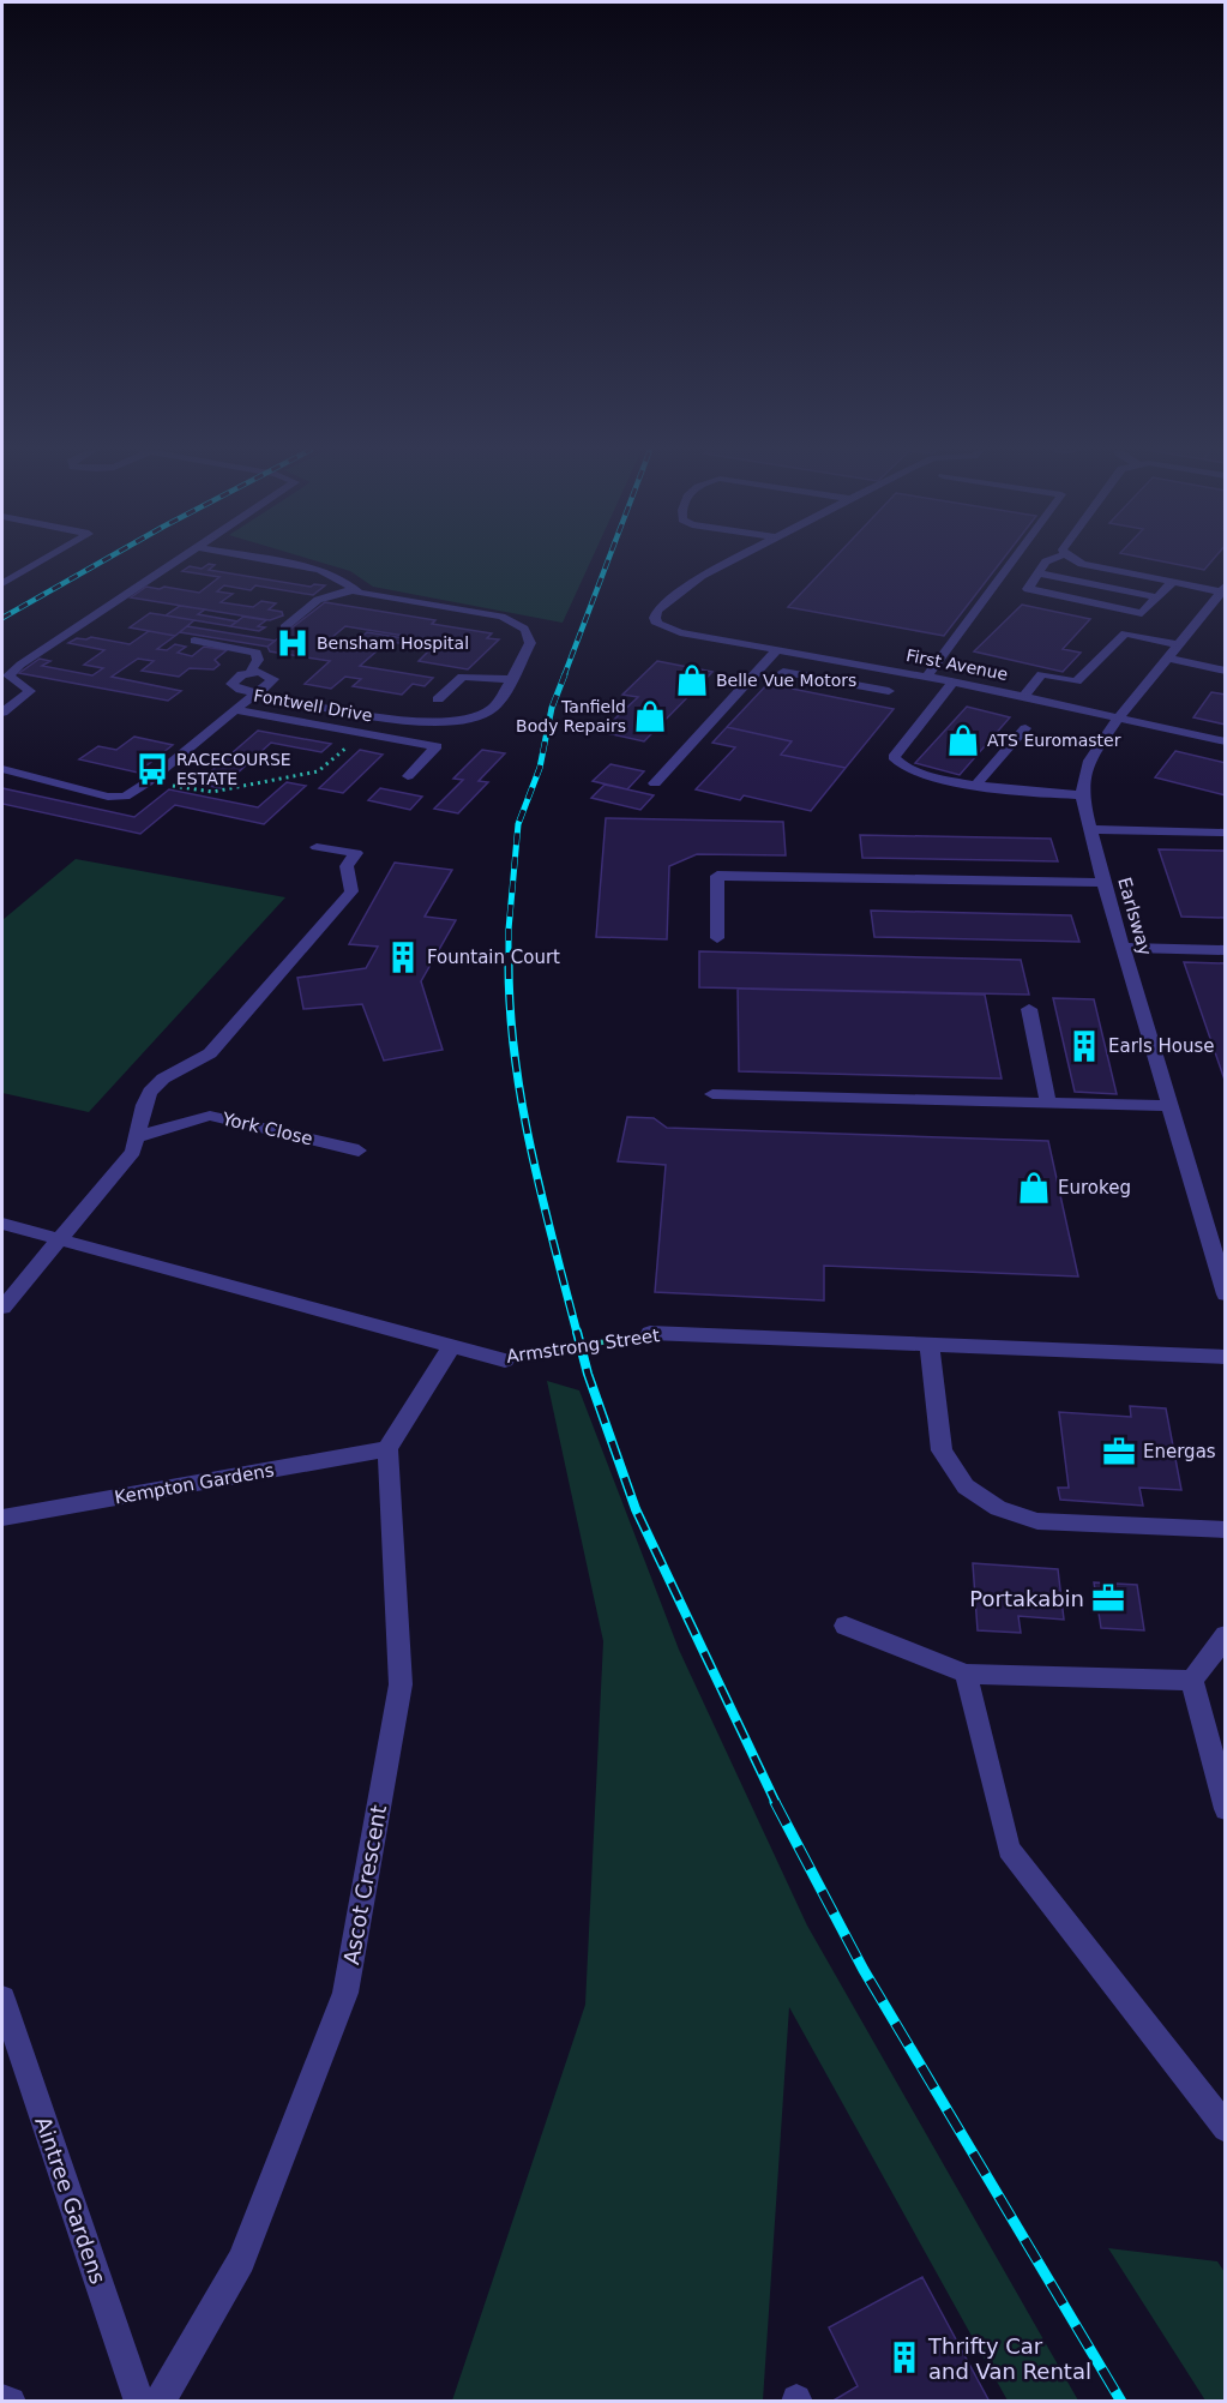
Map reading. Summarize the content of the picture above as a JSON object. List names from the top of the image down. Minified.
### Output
{"streets":{"street":["First Avenue","Fontwell Drive","Earlsway","York Close","Armstrong Street","Kempton Gardens","Ascot Crescent","Aintree Gardens"]},"crossings":[["First Avenue","Earlsway"],["Kempton Gardens","Ascot Crescent"]],"places":{"hospital":["Bensham Hospital"],"shop":["Belle Vue Motors","Tanfield Body Repairs","ATS Euromaster","Eurokeg"],"bus stop":["RACECOURSE ESTATE"],"building":["Fountain Court","Earls House","Thrifty Car and Van Rental"],"office":["Energas","Portakabin"]}}
